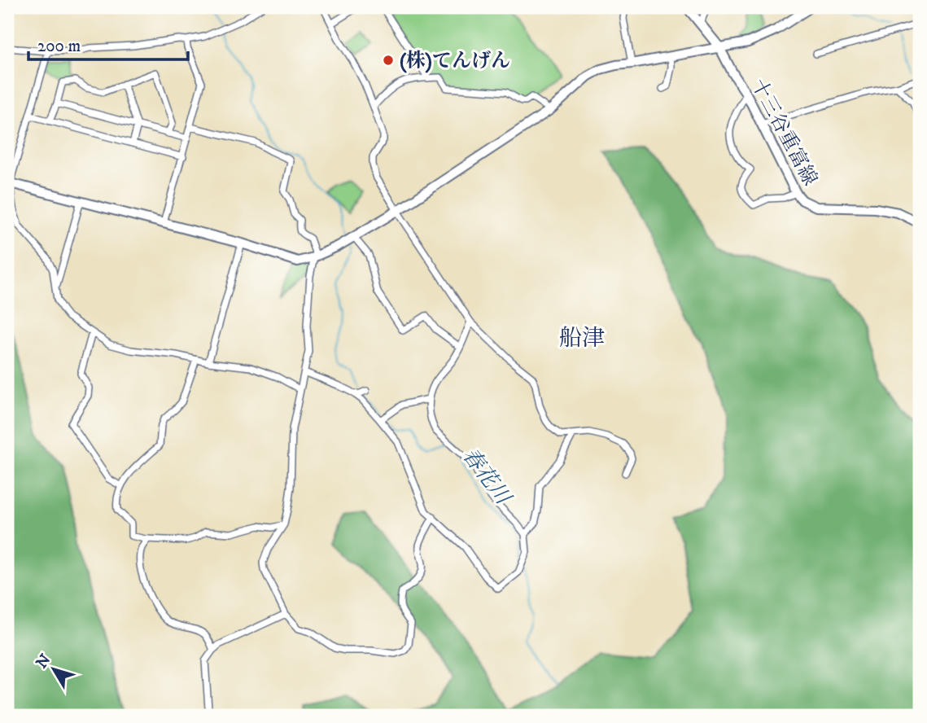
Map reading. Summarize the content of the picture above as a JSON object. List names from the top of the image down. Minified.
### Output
{"streets":{"street":["十三谷重富線"]},"districts":["船津"],"water":["春花川"],"places":["(株)てんげん"],"scale_bar":"200 m","north":"top left"}
